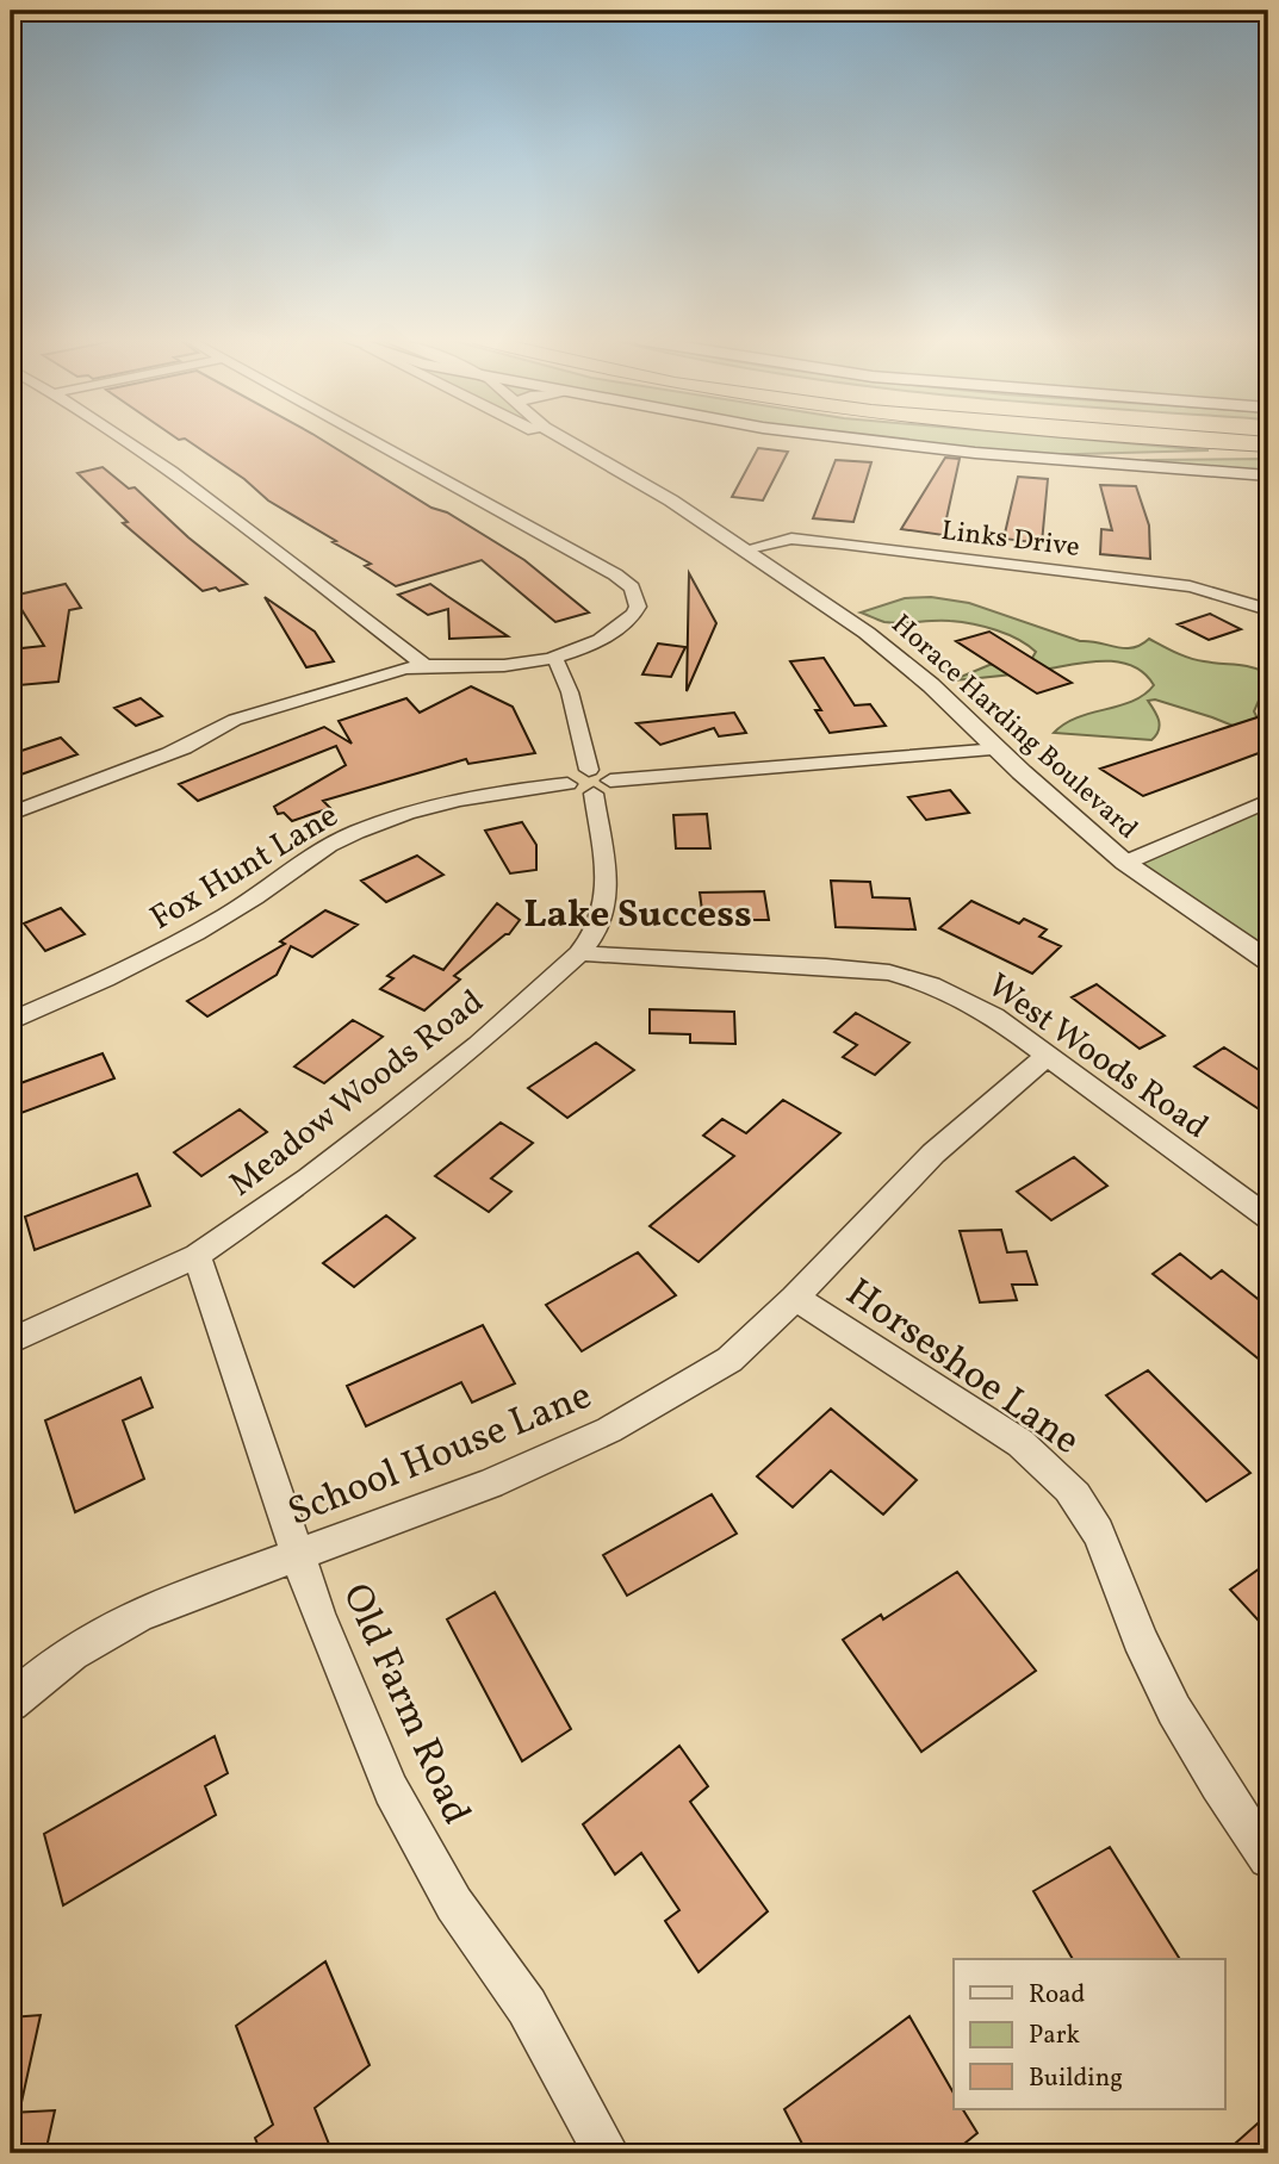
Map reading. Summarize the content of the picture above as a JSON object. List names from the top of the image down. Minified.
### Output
{"streets":{"street":["Links Drive","Horace Harding Boulevard","Fox Hunt Lane","West Woods Road","Meadow Woods Road","Horseshoe Lane","School House Lane","Old Farm Road"]},"crossings":[["Links Drive","Horace Harding Boulevard"],["Fox Hunt Lane","Meadow Woods Road"],["West Woods Road","Meadow Woods Road"],["West Woods Road","School House Lane"],["Meadow Woods Road","Old Farm Road"],["Horseshoe Lane","School House Lane"],["School House Lane","Old Farm Road"]],"districts":["Lake Success"],"legend":["Road","Park","Building"]}
